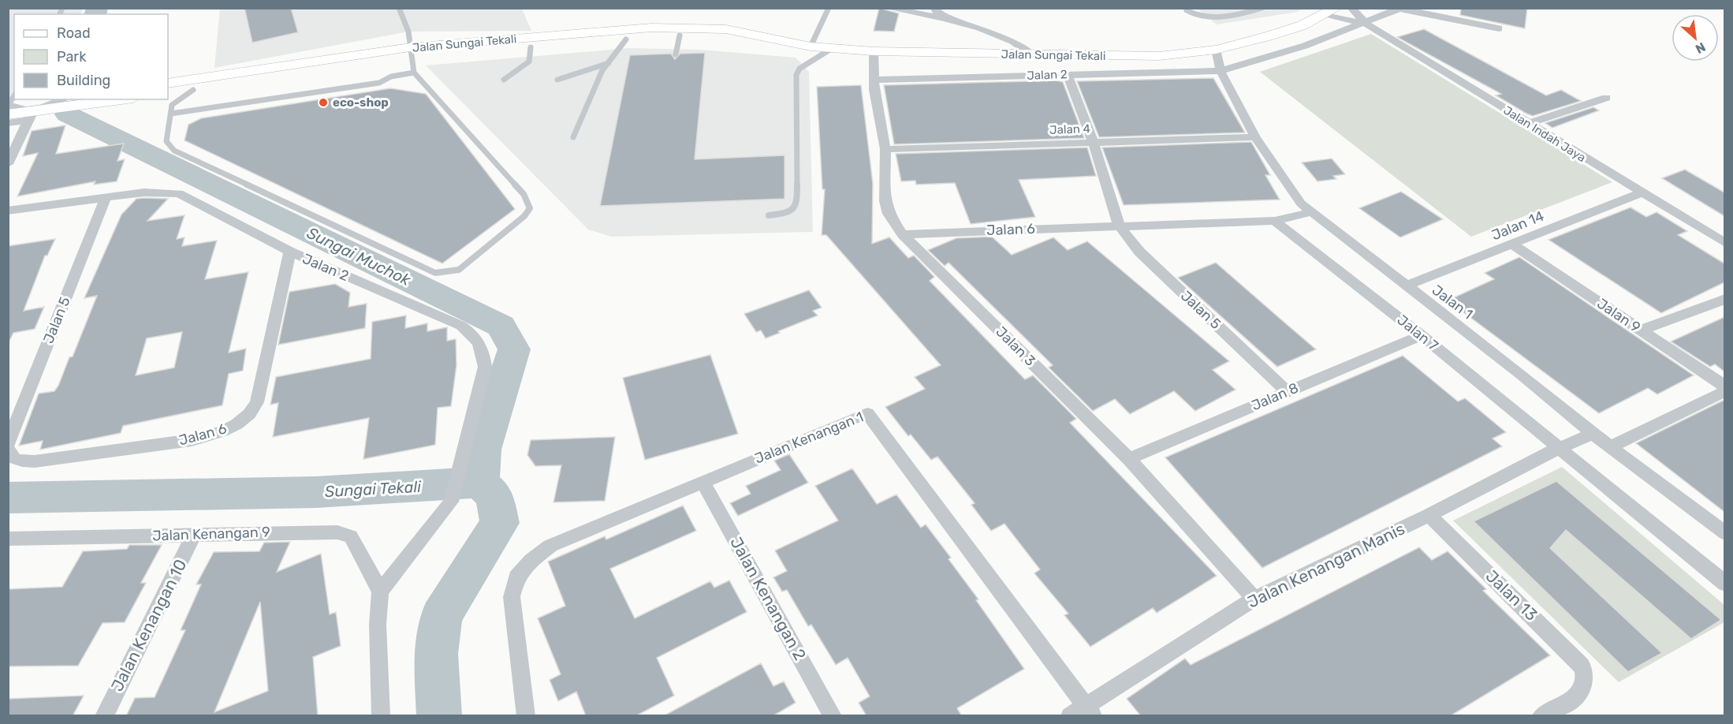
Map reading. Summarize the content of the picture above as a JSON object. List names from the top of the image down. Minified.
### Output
{"streets":{"street":["Jalan Sungai Tekali","Jalan 2","Jalan 4","Jalan Indah Jaya","Jalan 14","Jalan 6","Jalan 1","Jalan 5","Jalan 9","Jalan 7","Jalan 3","Jalan 8","Jalan Kenangan 1","Jalan Kenangan 9","Jalan Kenangan Manis","Jalan 13","Jalan Kenangan 2","Jalan Kenangan 10"]},"crossings":[["Jalan Sungai Tekali","Jalan Indah Jaya"],["Jalan Sungai Tekali","Jalan 1"],["Jalan Sungai Tekali","Jalan 3"],["Jalan 2","Jalan Indah Jaya"],["Jalan 2","Jalan 6"],["Jalan 2","Jalan 1"],["Jalan 2","Jalan 5"],["Jalan 2","Jalan 3"],["Jalan 2","Jalan Kenangan 9"],["Jalan 4","Jalan 1"],["Jalan 4","Jalan 3"],["Jalan Indah Jaya","Jalan 14"],["Jalan 14","Jalan 1"],["Jalan 14","Jalan 9"],["Jalan 6","Jalan 1"],["Jalan 6","Jalan 5"],["Jalan 6","Jalan 7"],["Jalan 6","Jalan 3"],["Jalan 1","Jalan Kenangan Manis"],["Jalan 5","Jalan 8"],["Jalan 7","Jalan 8"],["Jalan 7","Jalan Kenangan Manis"],["Jalan 3","Jalan 8"],["Jalan 3","Jalan Kenangan Manis"],["Jalan Kenangan 1","Jalan Kenangan Manis"],["Jalan Kenangan 1","Jalan Kenangan 2"],["Jalan Kenangan 9","Jalan Kenangan 10"],["Jalan Kenangan Manis","Jalan 13"]],"water":["Sungai Muchok","Sungai Tekali"],"places":["eco-shop"],"legend":["Road","Park","Building"],"north":"bottom right"}
